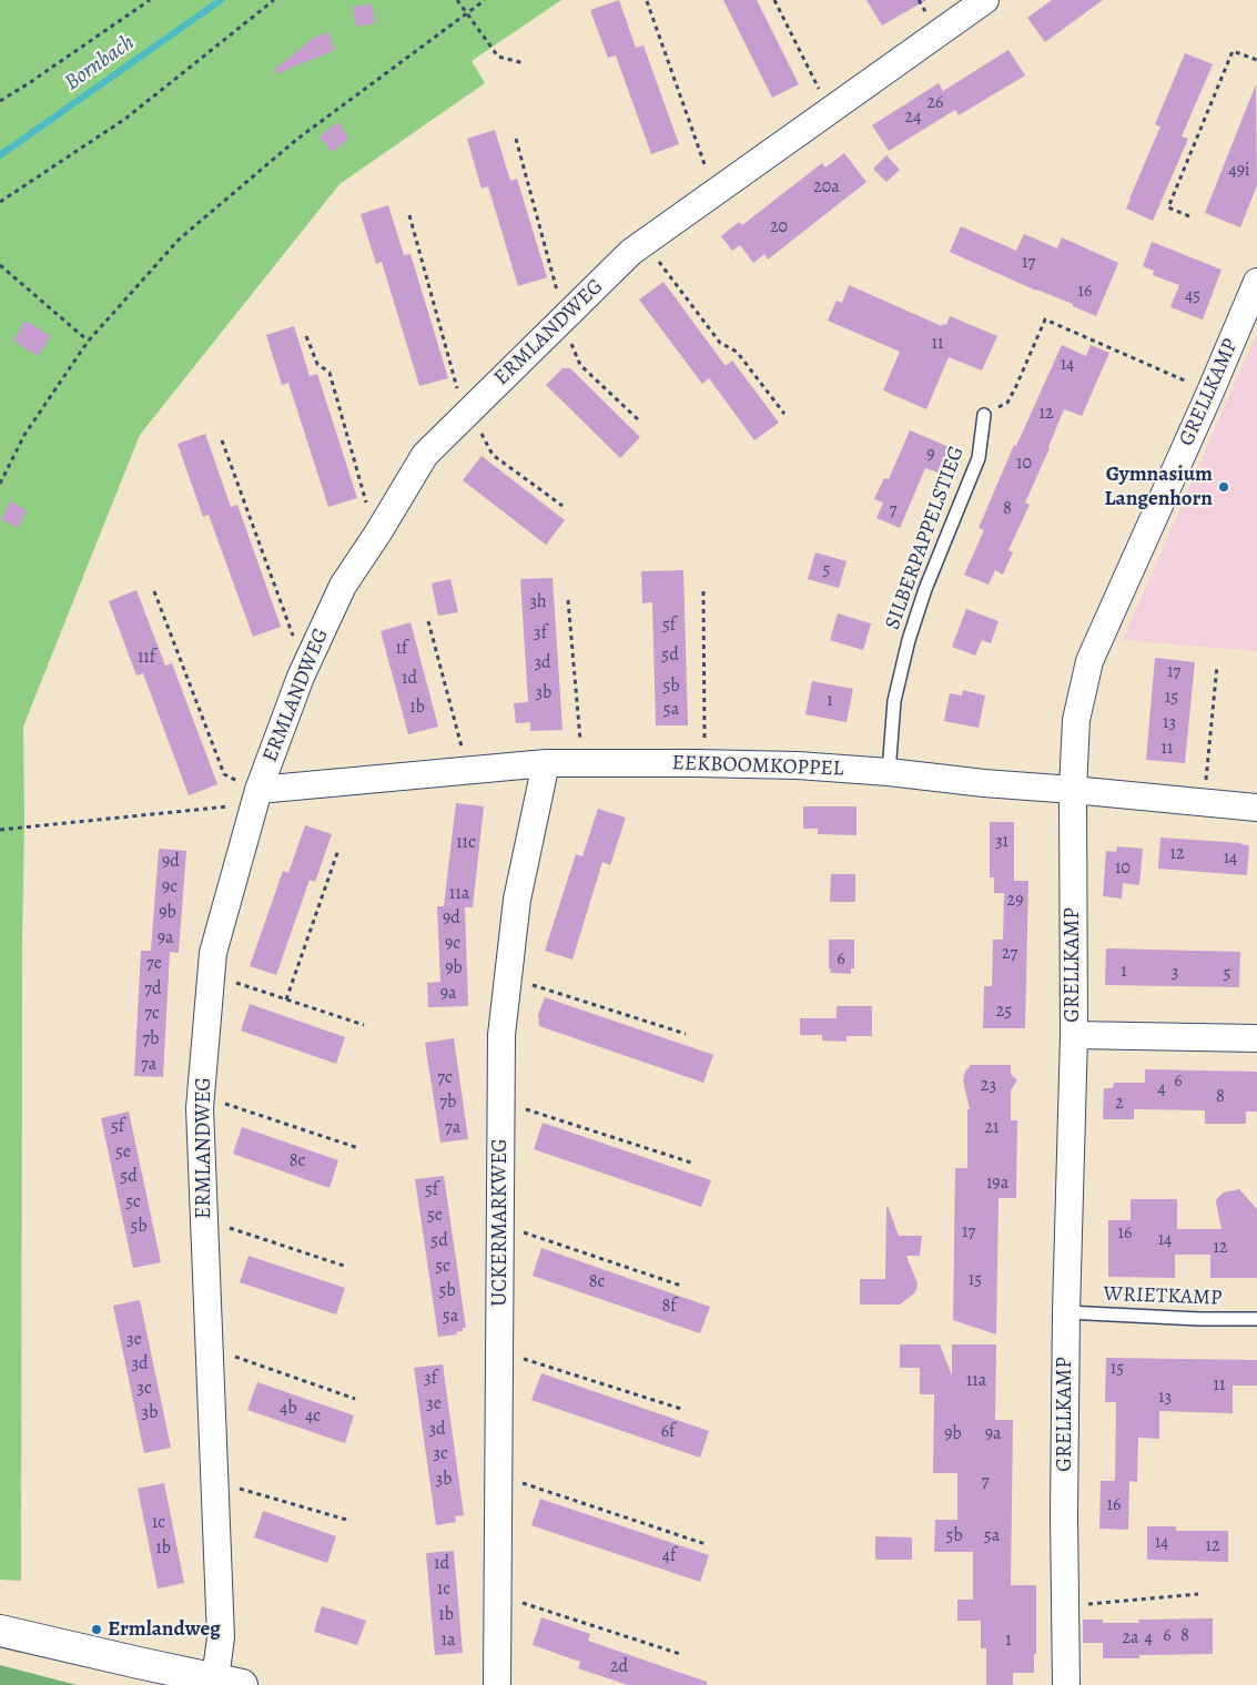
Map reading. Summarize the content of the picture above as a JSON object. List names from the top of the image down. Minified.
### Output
{"streets":{"street":["ERMLANDWEG","GRELLKAMP","EEKBOOMKOPPEL","UCKERMARKWEG"],"lane":["SILBERPAPPELSTIEG","WRIETKAMP"]},"crossings":[["ERMLANDWEG","EEKBOOMKOPPEL"],["GRELLKAMP","EEKBOOMKOPPEL"],["GRELLKAMP","WRIETKAMP"],["SILBERPAPPELSTIEG","EEKBOOMKOPPEL"],["EEKBOOMKOPPEL","UCKERMARKWEG"]],"water":["Bornbach"],"places":["Gymnasium Langenhorn","Ermlandweg"],"house_numbers":["26","24","49i","20a","20","17","16","45","11","14","12","9","10","8","7","5","3h","5f","3f","1f","5d","11f","3d","17","1d","5b","3b","15","1","1b","5a","13","11","31","11c","12","14","9d","10","9c","11a","29","9b","9d","9a","9c","27","6","7e","9b","1","3","5","7d","9a","25","7c","7b","7a","7c","6","23","4","8","7b","2","5f","7a","21","5e","8c","5d","19a","5f","5c","5e","5b","17","16","14","5d","12","5c","15","8c","5b","8f","5a","3e","3d","15","3f","11a","11","3c","13","3e","4b","3b","4c","3d","6f","9b","9a","3c","3b","7","16","1c","5b","5a","14","12","1b","4f","1d","1c","1b","6","8","2a","4","1a","1","2d"]}
